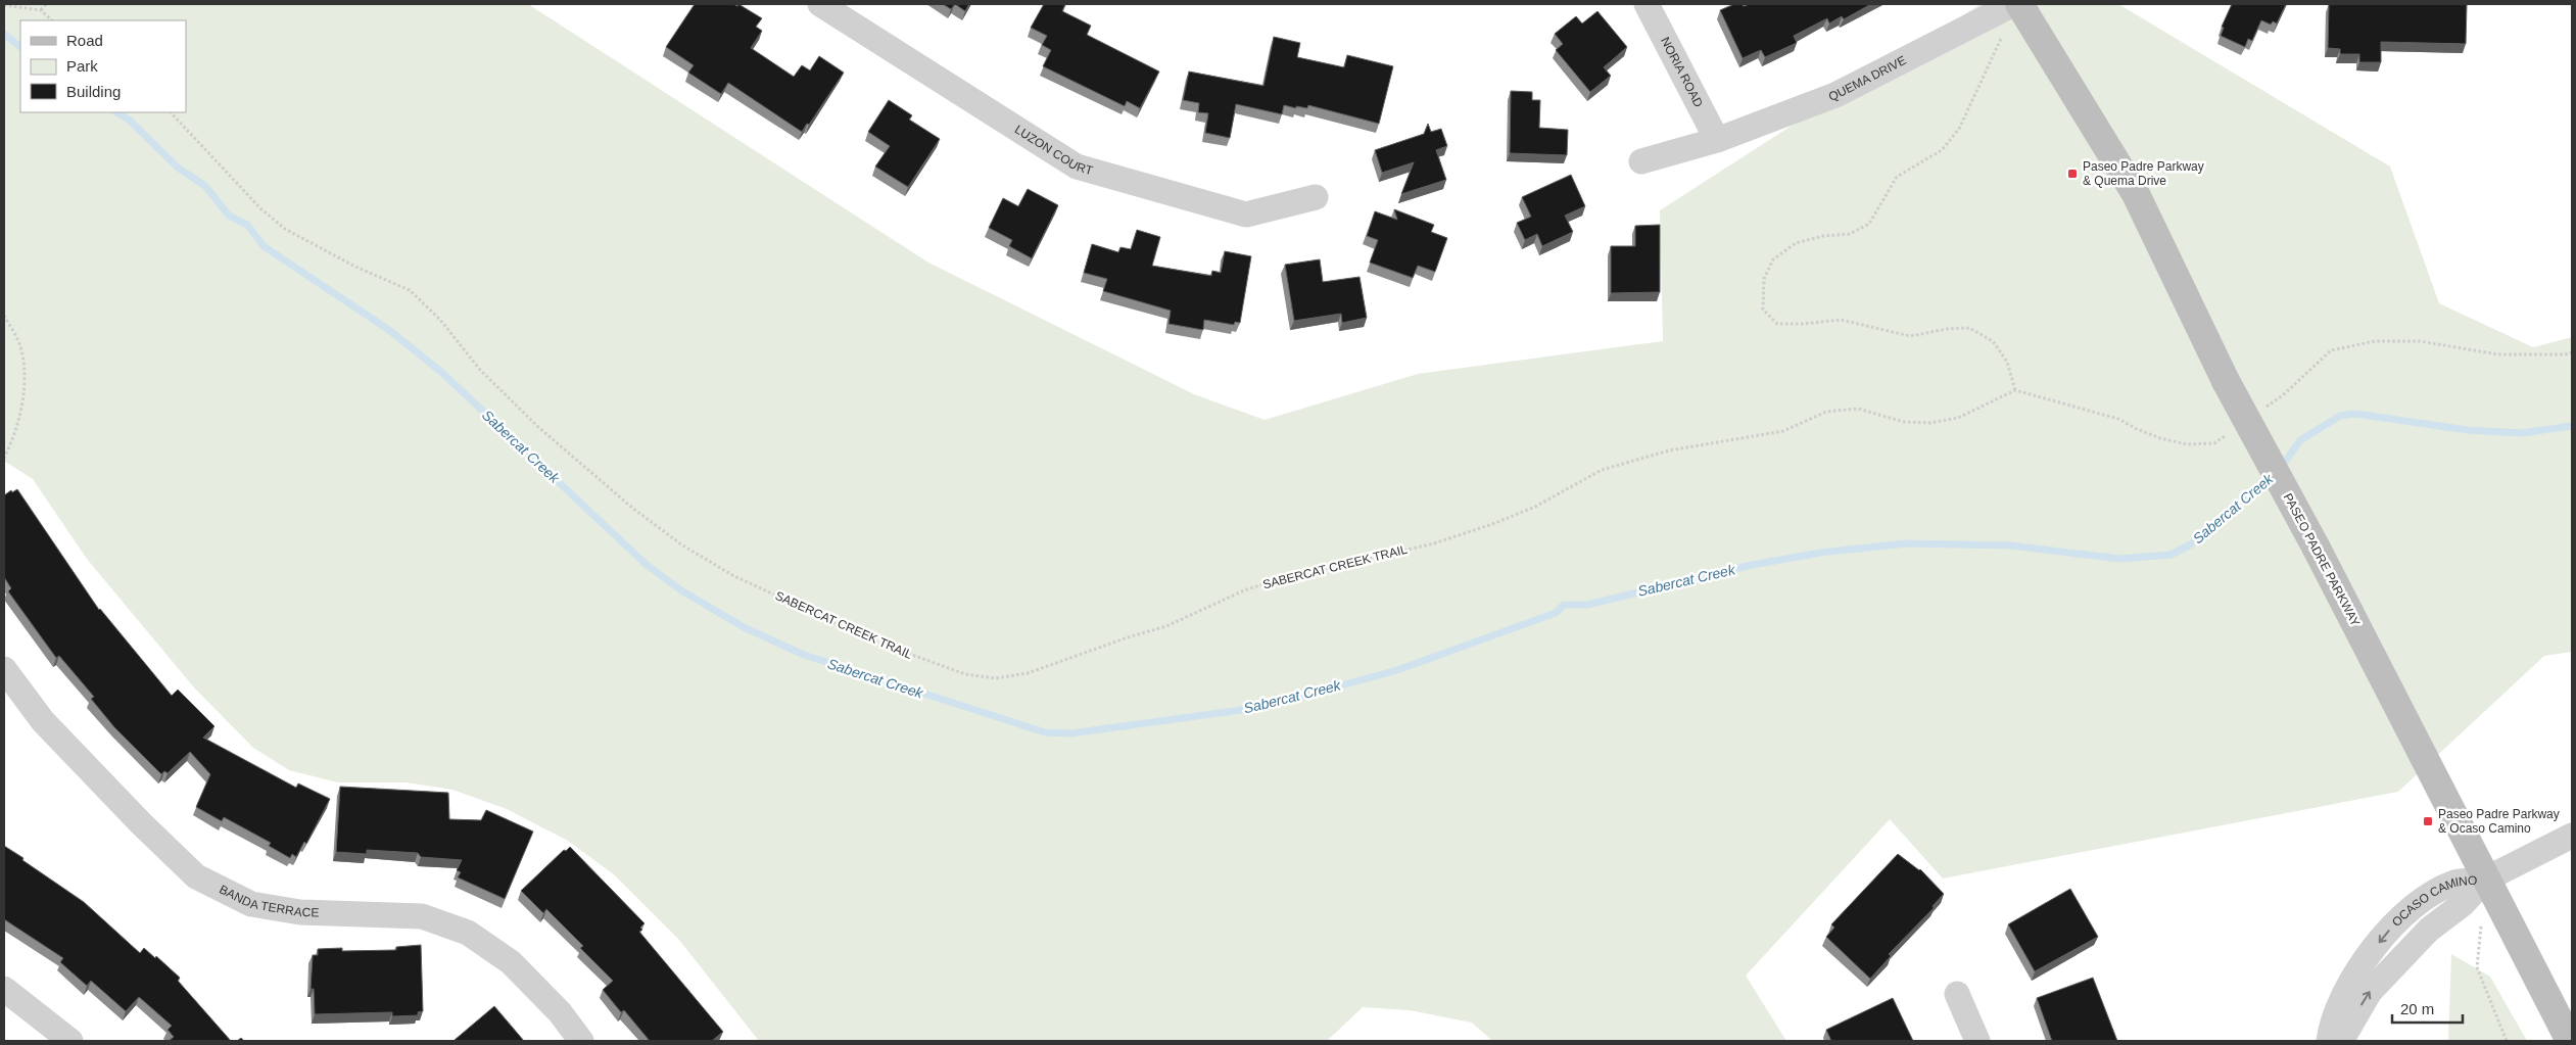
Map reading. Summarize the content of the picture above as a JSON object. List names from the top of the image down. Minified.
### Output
{"streets":{"main road":["PASEO PADRE PARKWAY"],"street":["NORIA ROAD","QUEMA DRIVE","LUZON COURT","BANDA TERRACE","OCASO CAMINO"],"path":["SABERCAT CREEK TRAIL"]},"crossings":[["NORIA ROAD","QUEMA DRIVE"],["PASEO PADRE PARKWAY","OCASO CAMINO"]],"water":["Sabercat Creek"],"places":{"transit":["Paseo Padre Parkway & Quema Drive","Paseo Padre Parkway & Ocaso Camino"]},"legend":["Road","Park","Building"],"scale_bar":"20 m"}
